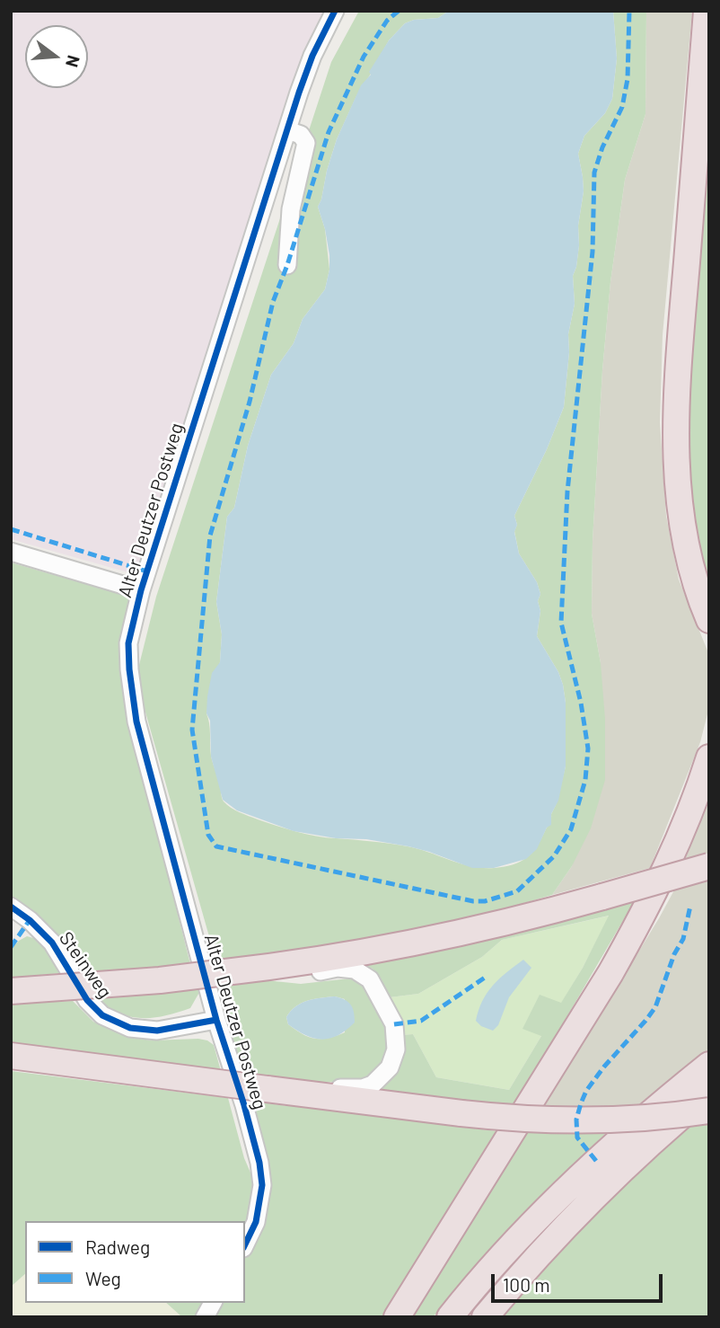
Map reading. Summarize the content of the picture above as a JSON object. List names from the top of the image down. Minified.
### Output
{"streets":{"street":["Alter Deutzer Postweg","Steinweg"]},"crossings":[["Alter Deutzer Postweg","Steinweg"]],"legend":["Radweg","Weg"],"scale_bar":"100 m","north":"right"}
